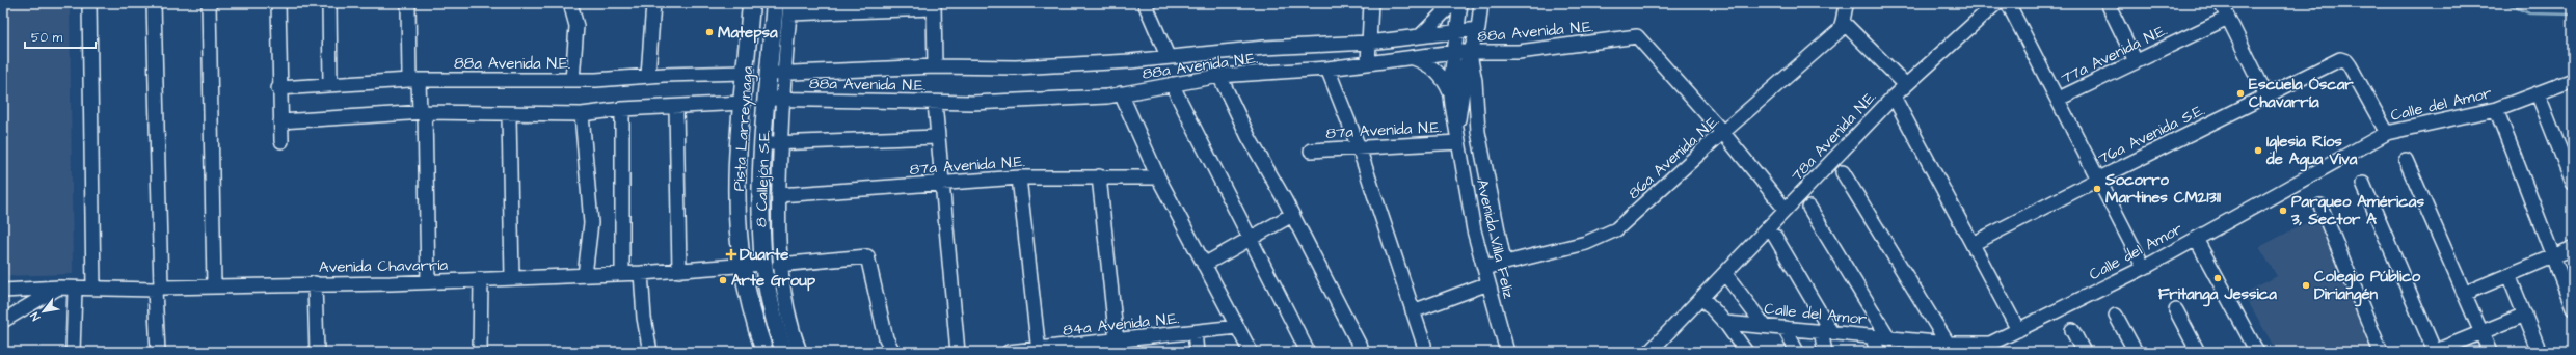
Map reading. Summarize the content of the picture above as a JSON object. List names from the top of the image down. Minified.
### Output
{"streets":{"main road":["Pista Larreynaga"],"street":["88a Avenida N.E.","77a Avenida N.E.","Calle del Amor","87a Avenida N.E.","76a Avenida S.E.","78a Avenida N.E.","86a Avenida N.E.","8 Callejón S.E.","Avenida Villa Feliz","Avenida Chavarría","84a Avenida N.E."]},"crossings":[["88a Avenida N.E.","Pista Larreynaga"],["88a Avenida N.E.","86a Avenida N.E."],["88a Avenida N.E.","8 Callejón S.E."],["88a Avenida N.E.","Avenida Villa Feliz"],["Calle del Amor","76a Avenida S.E."],["Pista Larreynaga","8 Callejón S.E."],["Pista Larreynaga","Avenida Chavarría"],["87a Avenida N.E.","8 Callejón S.E."],["87a Avenida N.E.","Avenida Villa Feliz"],["86a Avenida N.E.","Avenida Villa Feliz"],["8 Callejón S.E.","Avenida Chavarría"]],"places":{"other":["Matepsa","Escuela Óscar Chavarría","Iglesia Ríos de Agua Viva","Socorro Martines CM21311","Parqueo Américas 3, Sector A","Fritanga Jessica","Arte Group","Colegio Público Diriangén"],"health":["Duarte"]},"scale_bar":"50 m","north":"bottom left"}
